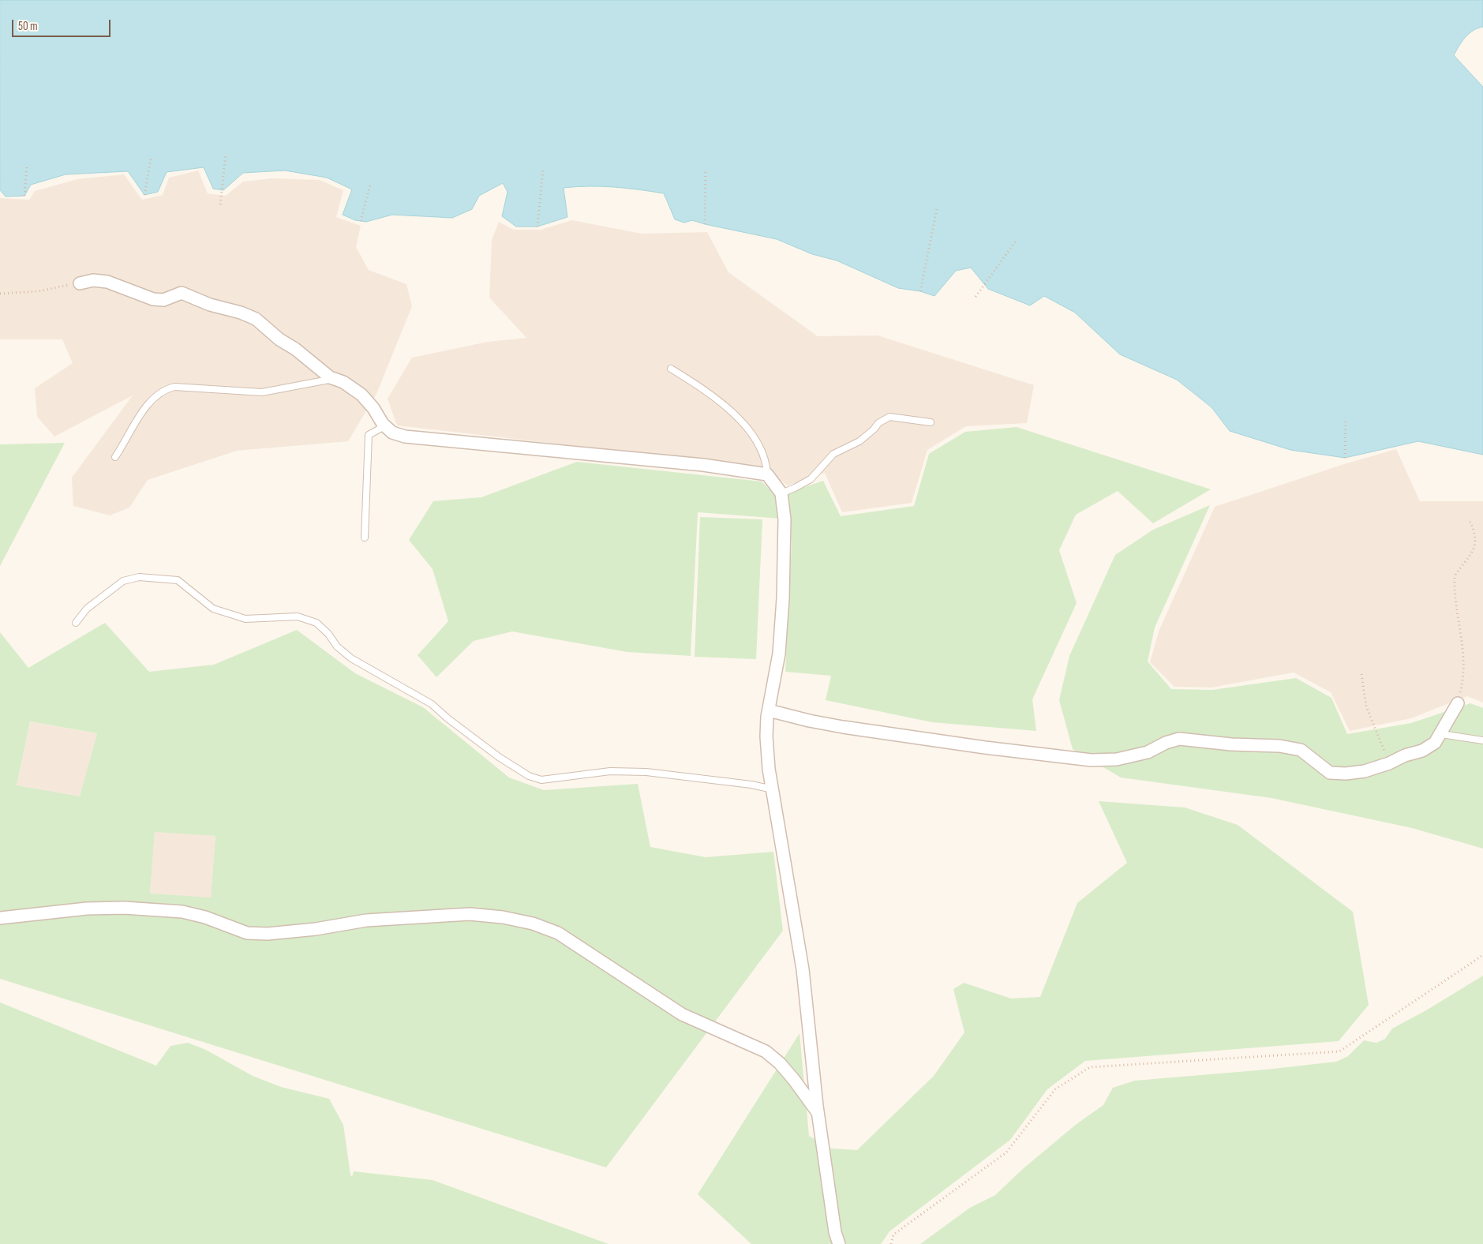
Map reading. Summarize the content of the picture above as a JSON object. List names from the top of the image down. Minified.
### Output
{"scale_bar":"50 m"}
